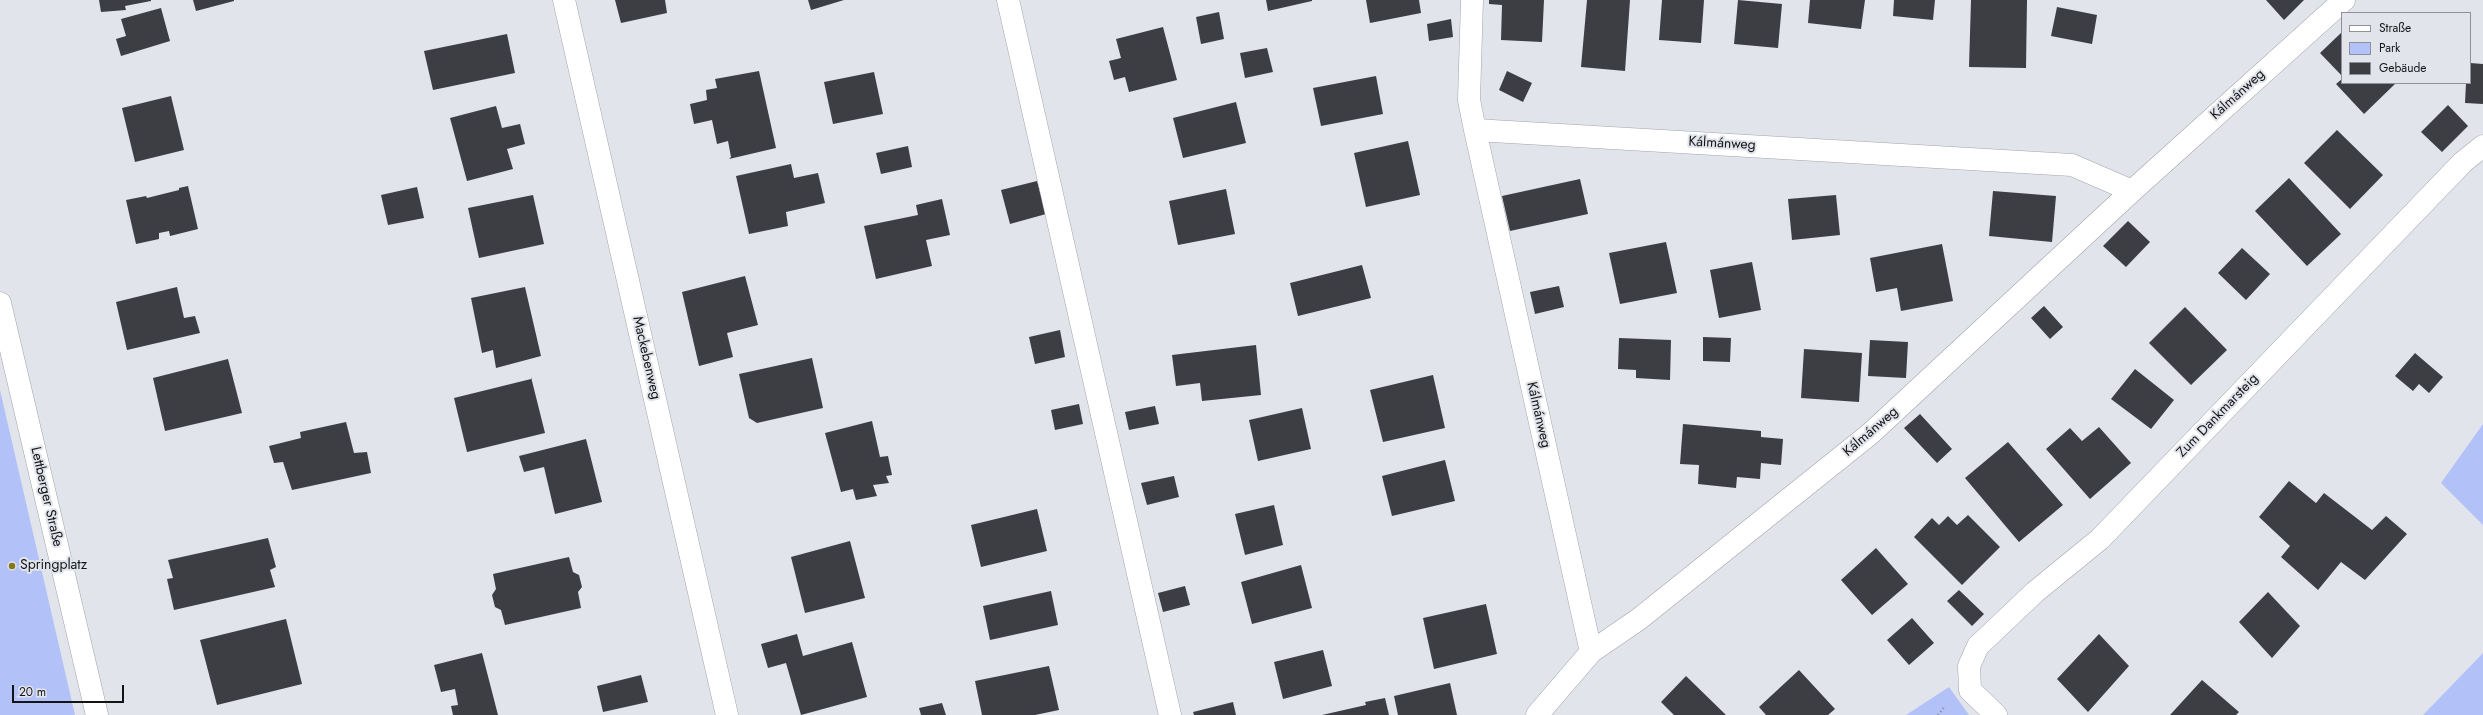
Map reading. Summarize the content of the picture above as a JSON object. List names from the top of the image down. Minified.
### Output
{"streets":{"street":["Kálmánweg","Mackebenweg","Zum Dankmarsteig","Lettberger Straße"]},"places":["Springplatz"],"legend":["Straße","Park","Gebäude"],"scale_bar":"20 m"}
